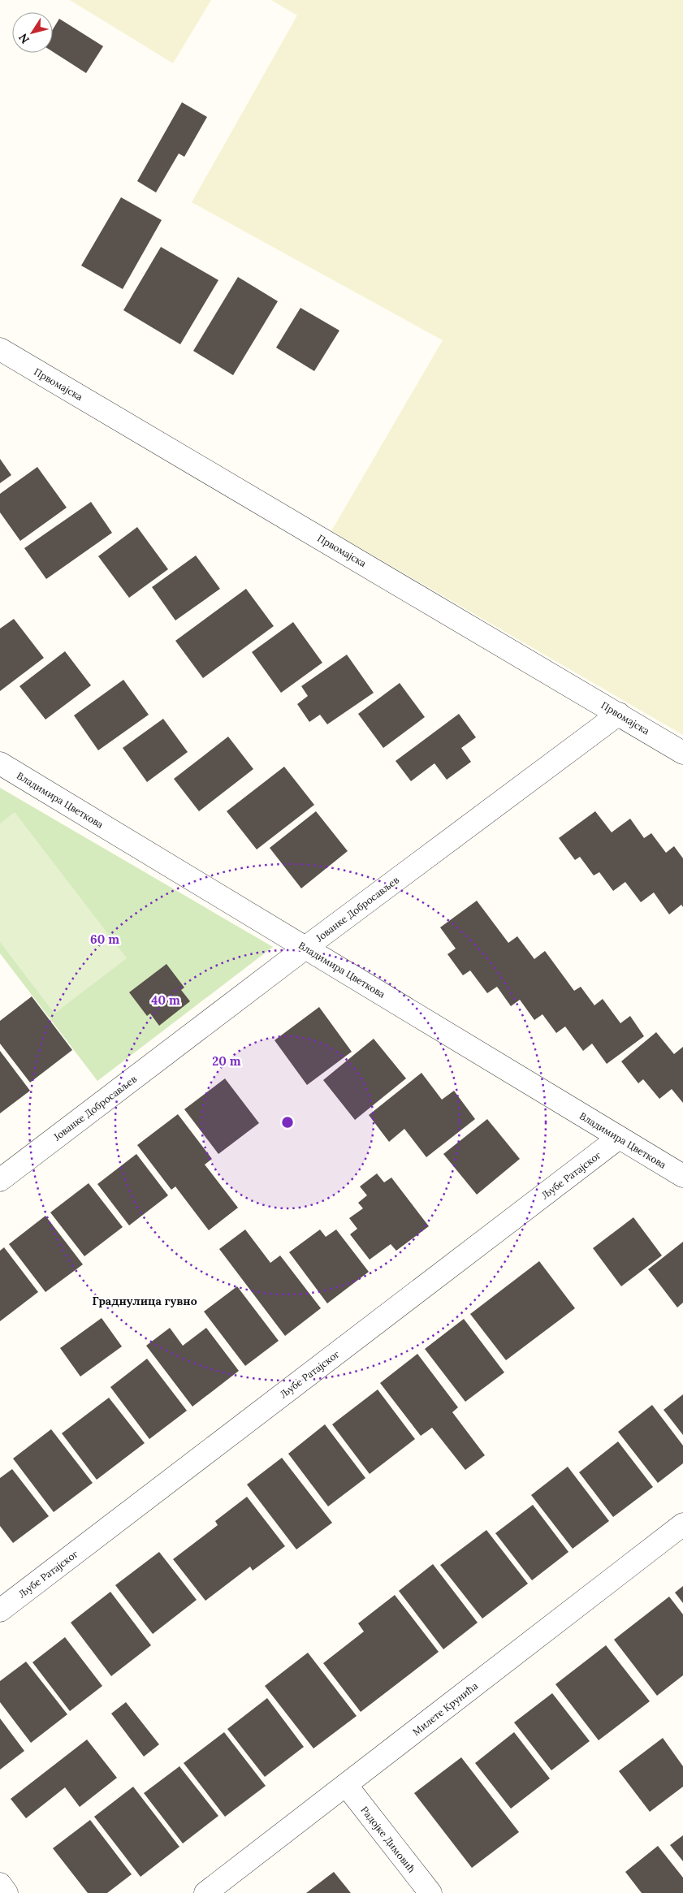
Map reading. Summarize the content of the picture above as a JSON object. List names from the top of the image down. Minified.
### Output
{"streets":{"street":["Првомајска","Владимира Цветкова","Јованке Добросављев","Љубе Ратајског","Милете Крунића","Радојке Димовић"]},"crossings":[["Првомајска","Јованке Добросављев"],["Владимира Цветкова","Јованке Добросављев"],["Владимира Цветкова","Љубе Ратајског"],["Милете Крунића","Радојке Димовић"]],"districts":["Граднулица гувно"],"north":"bottom left","rings":["60 m","40 m","20 m"]}
